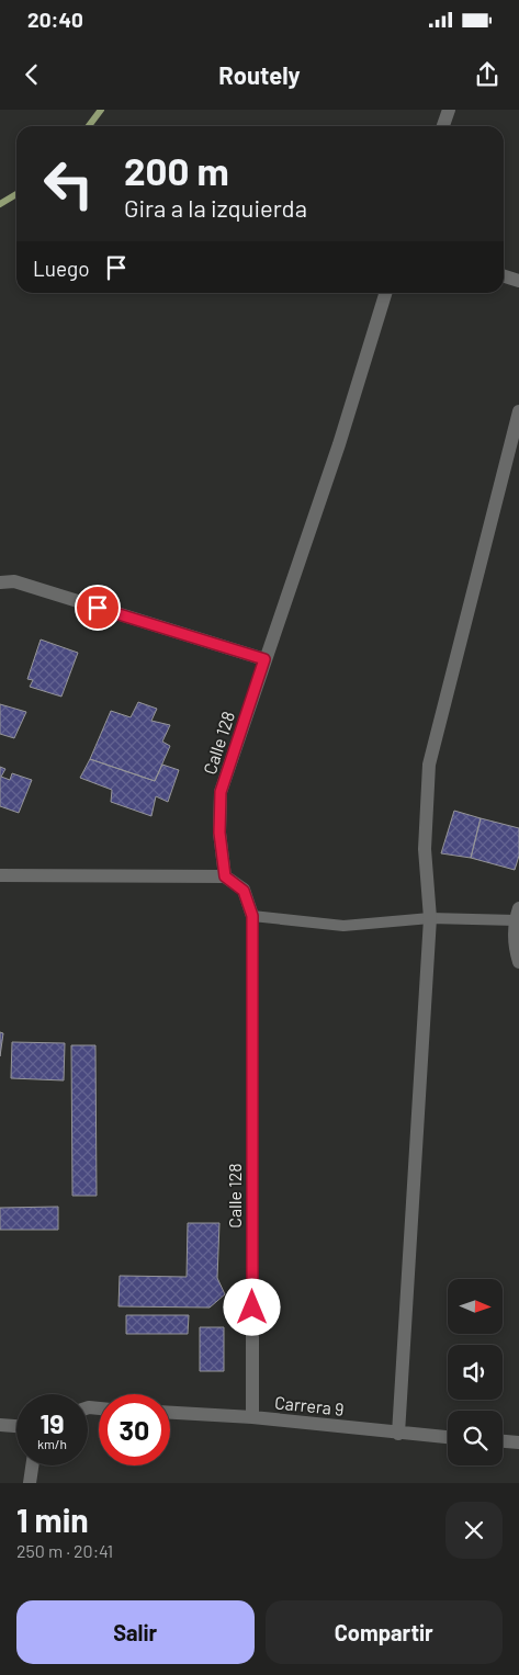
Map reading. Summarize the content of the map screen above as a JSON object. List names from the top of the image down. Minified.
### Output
{"streets":{"street":["Calle 128","Carrera 9"]},"crossings":[["Calle 128","Carrera 9"]],"north":"right","page":{"status":"20:40","header":"Routely","turn":["200 m","Gira a la izquierda"],"then":"Luego","speed":"19 km/h","limit":"30","heading":["1 min","250 m · 20:41"],"buttons":["Salir","Compartir"]}}
